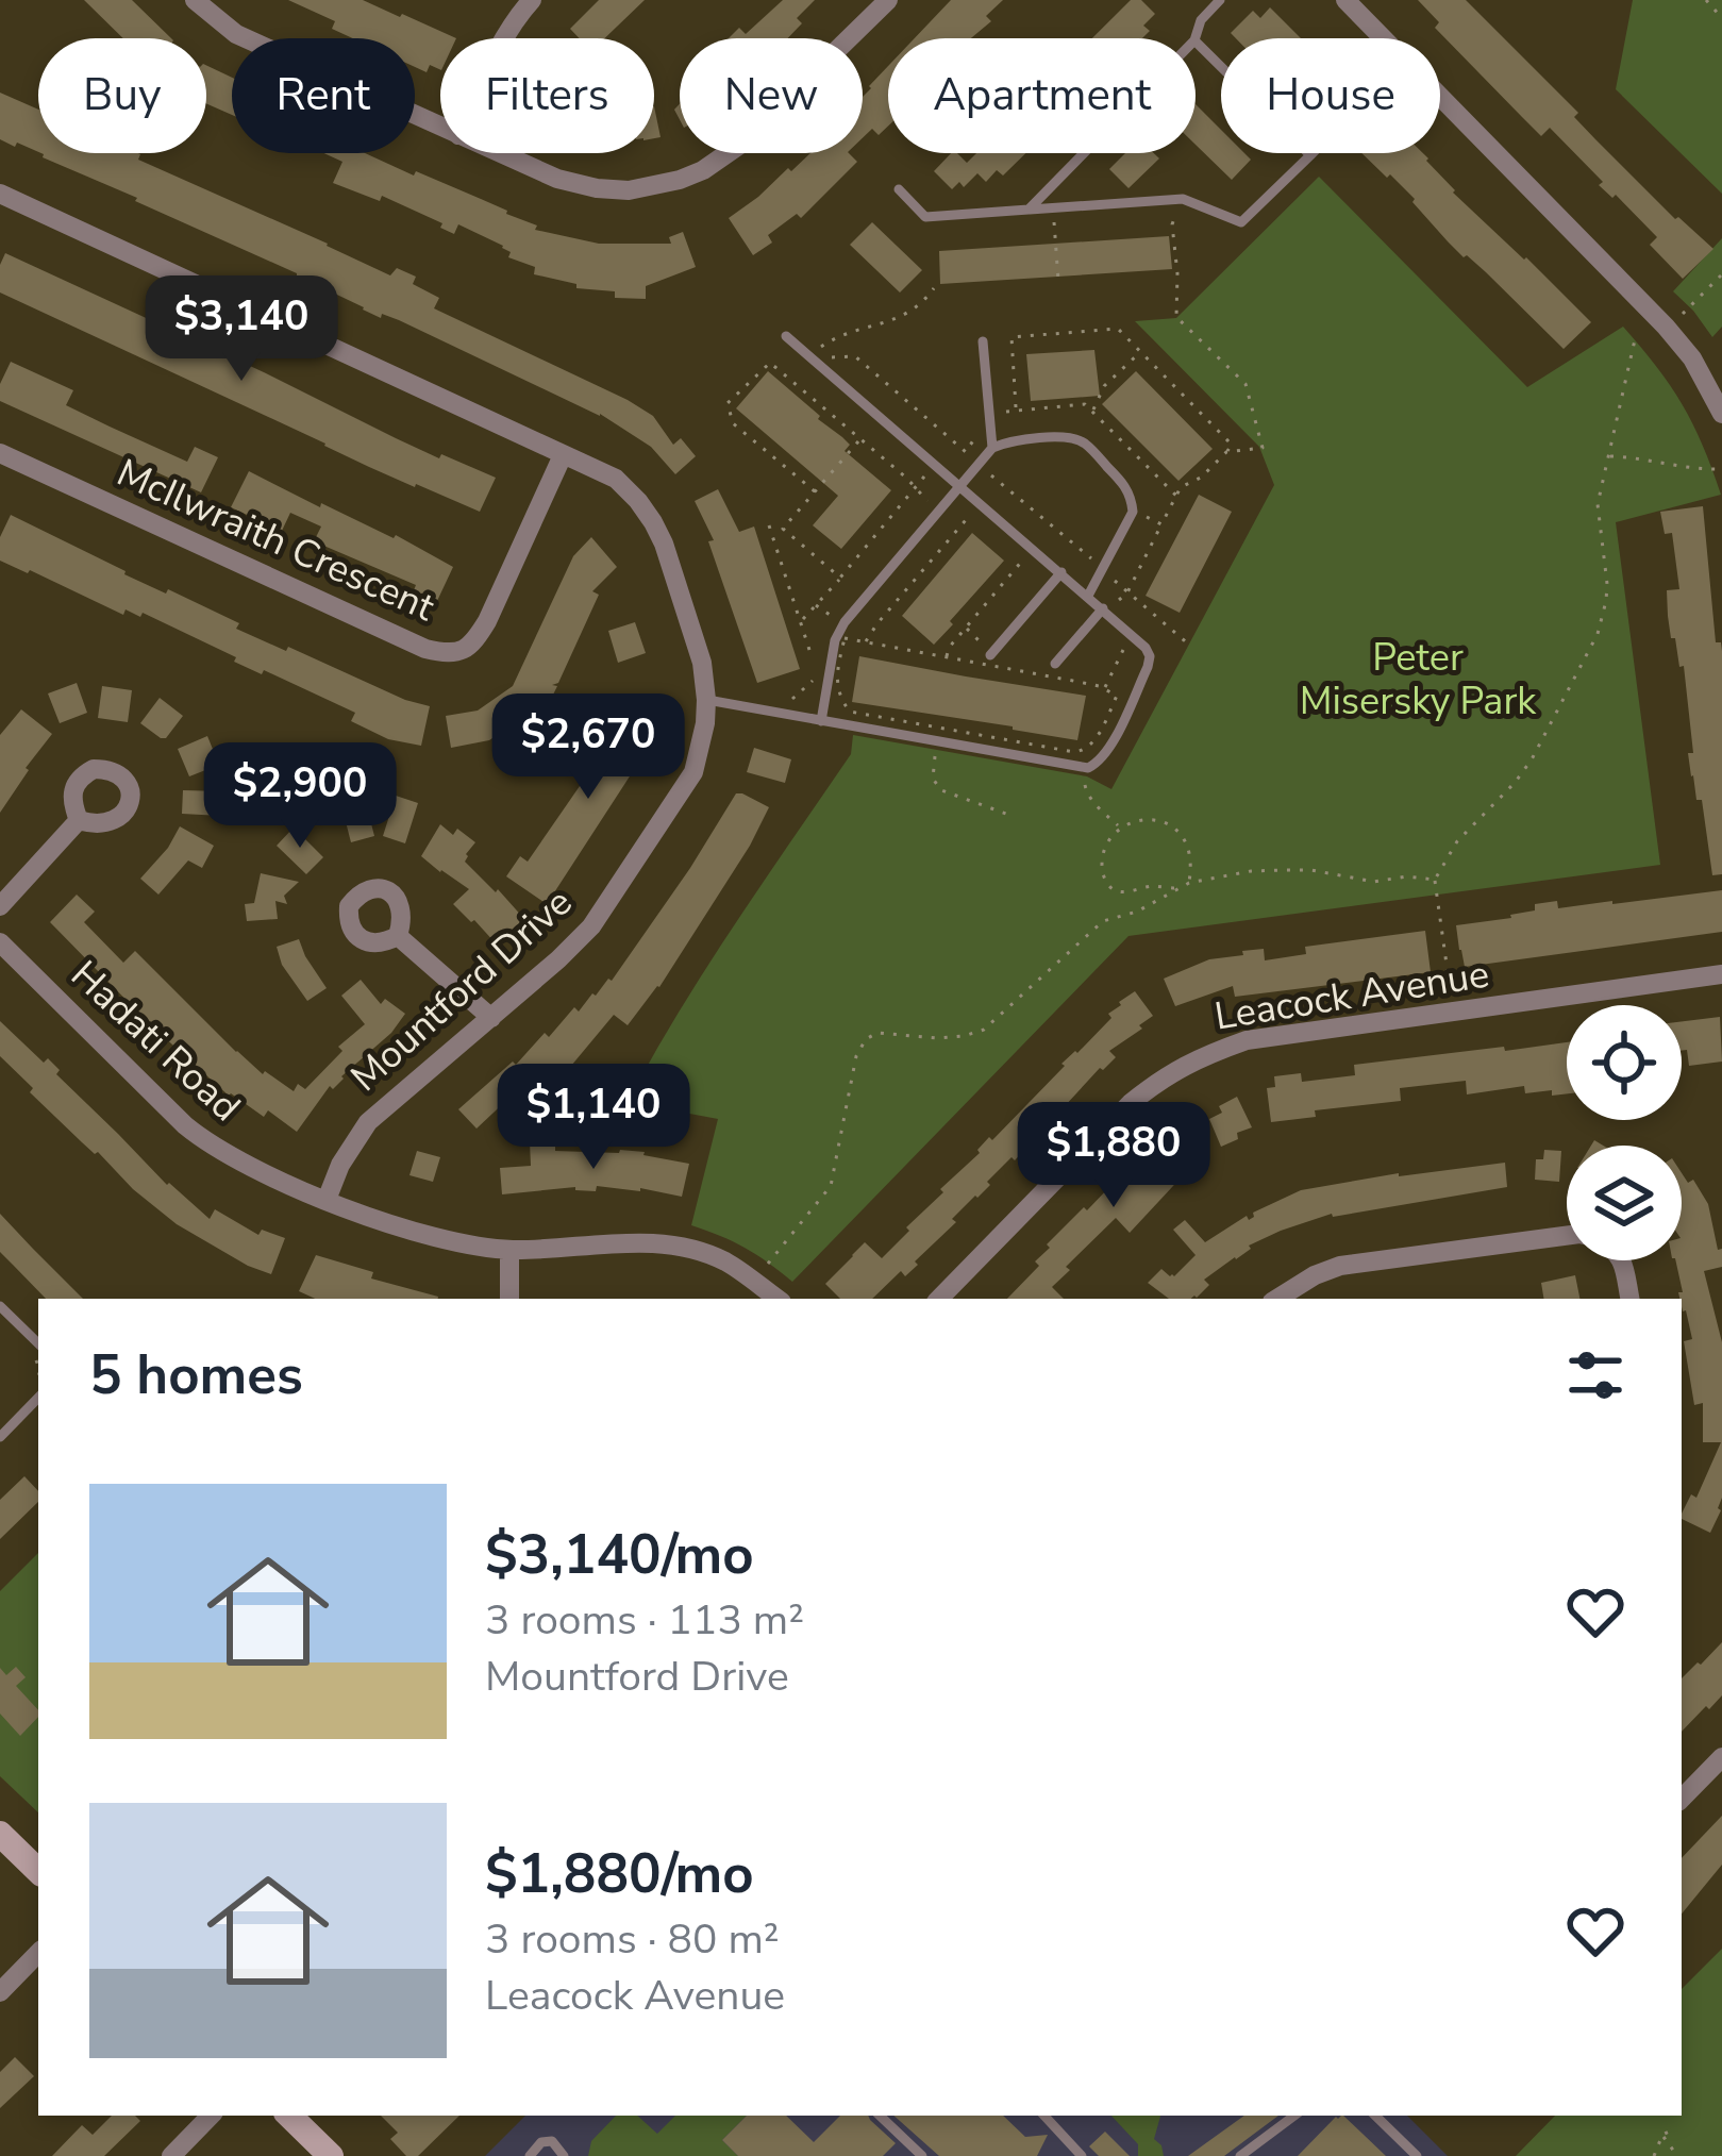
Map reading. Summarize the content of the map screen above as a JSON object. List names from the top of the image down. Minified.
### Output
{"streets":{"street":["McIlwraith Crescent","Mountford Drive","Leacock Avenue","Hadati Road"]},"crossings":[["McIlwraith Crescent","Mountford Drive"],["Mountford Drive","Hadati Road"]],"parks":["Peter Misersky Park"],"page":{"chip":["Buy","Rent","Filters","New","Apartment","House"],"price":["$3,140","$2,670","$2,900","$1,140","$1,880"],"heading":"5 homes","list":[{"name":"$3,140/mo","note":"3 rooms · 113 m² · Mountford Drive"},{"name":"$1,880/mo","note":"3 rooms · 80 m² · Leacock Avenue"}]}}
